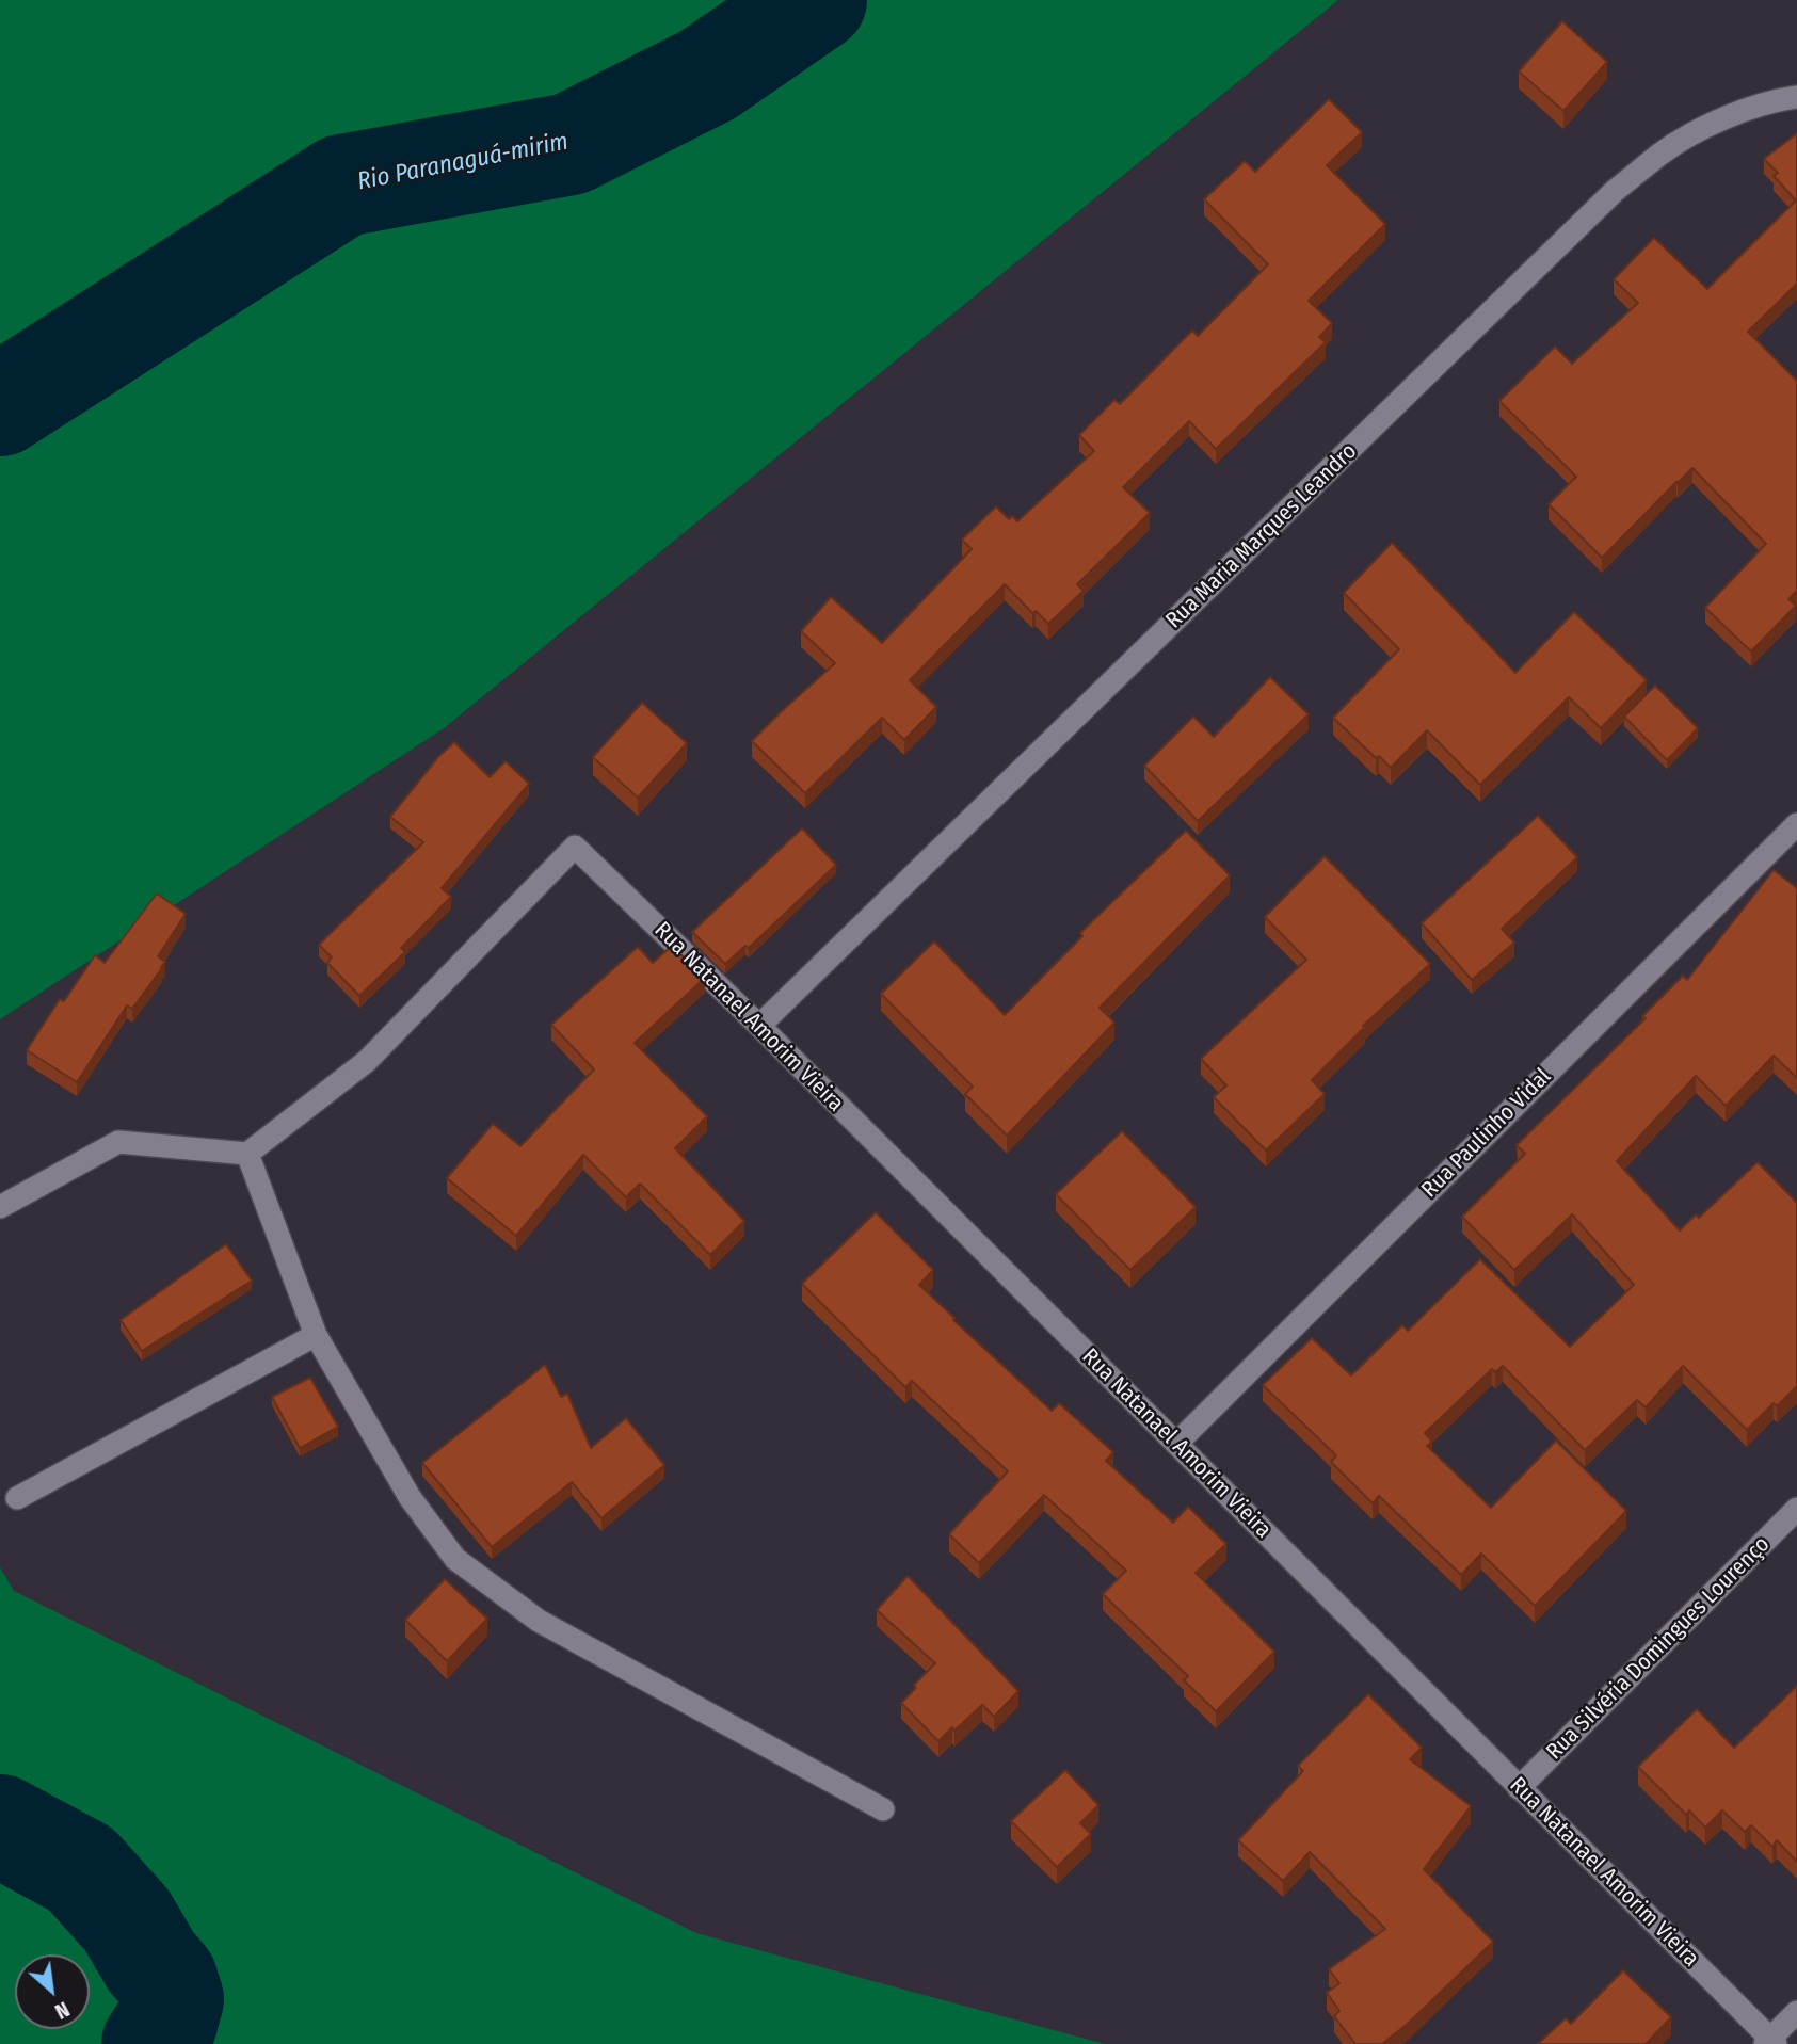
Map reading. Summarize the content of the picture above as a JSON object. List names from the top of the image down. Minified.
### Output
{"streets":{"street":["Rua Maria Marques Leandro","Rua Natanael Amorim Vieira","Rua Paulinho Vidal","Rua Silvéria Domingues Lourenço"]},"crossings":[["Rua Maria Marques Leandro","Rua Natanael Amorim Vieira"],["Rua Natanael Amorim Vieira","Rua Paulinho Vidal"],["Rua Natanael Amorim Vieira","Rua Silvéria Domingues Lourenço"]],"water":["Rio Paranaguá-mirim"],"north":"bottom right"}
